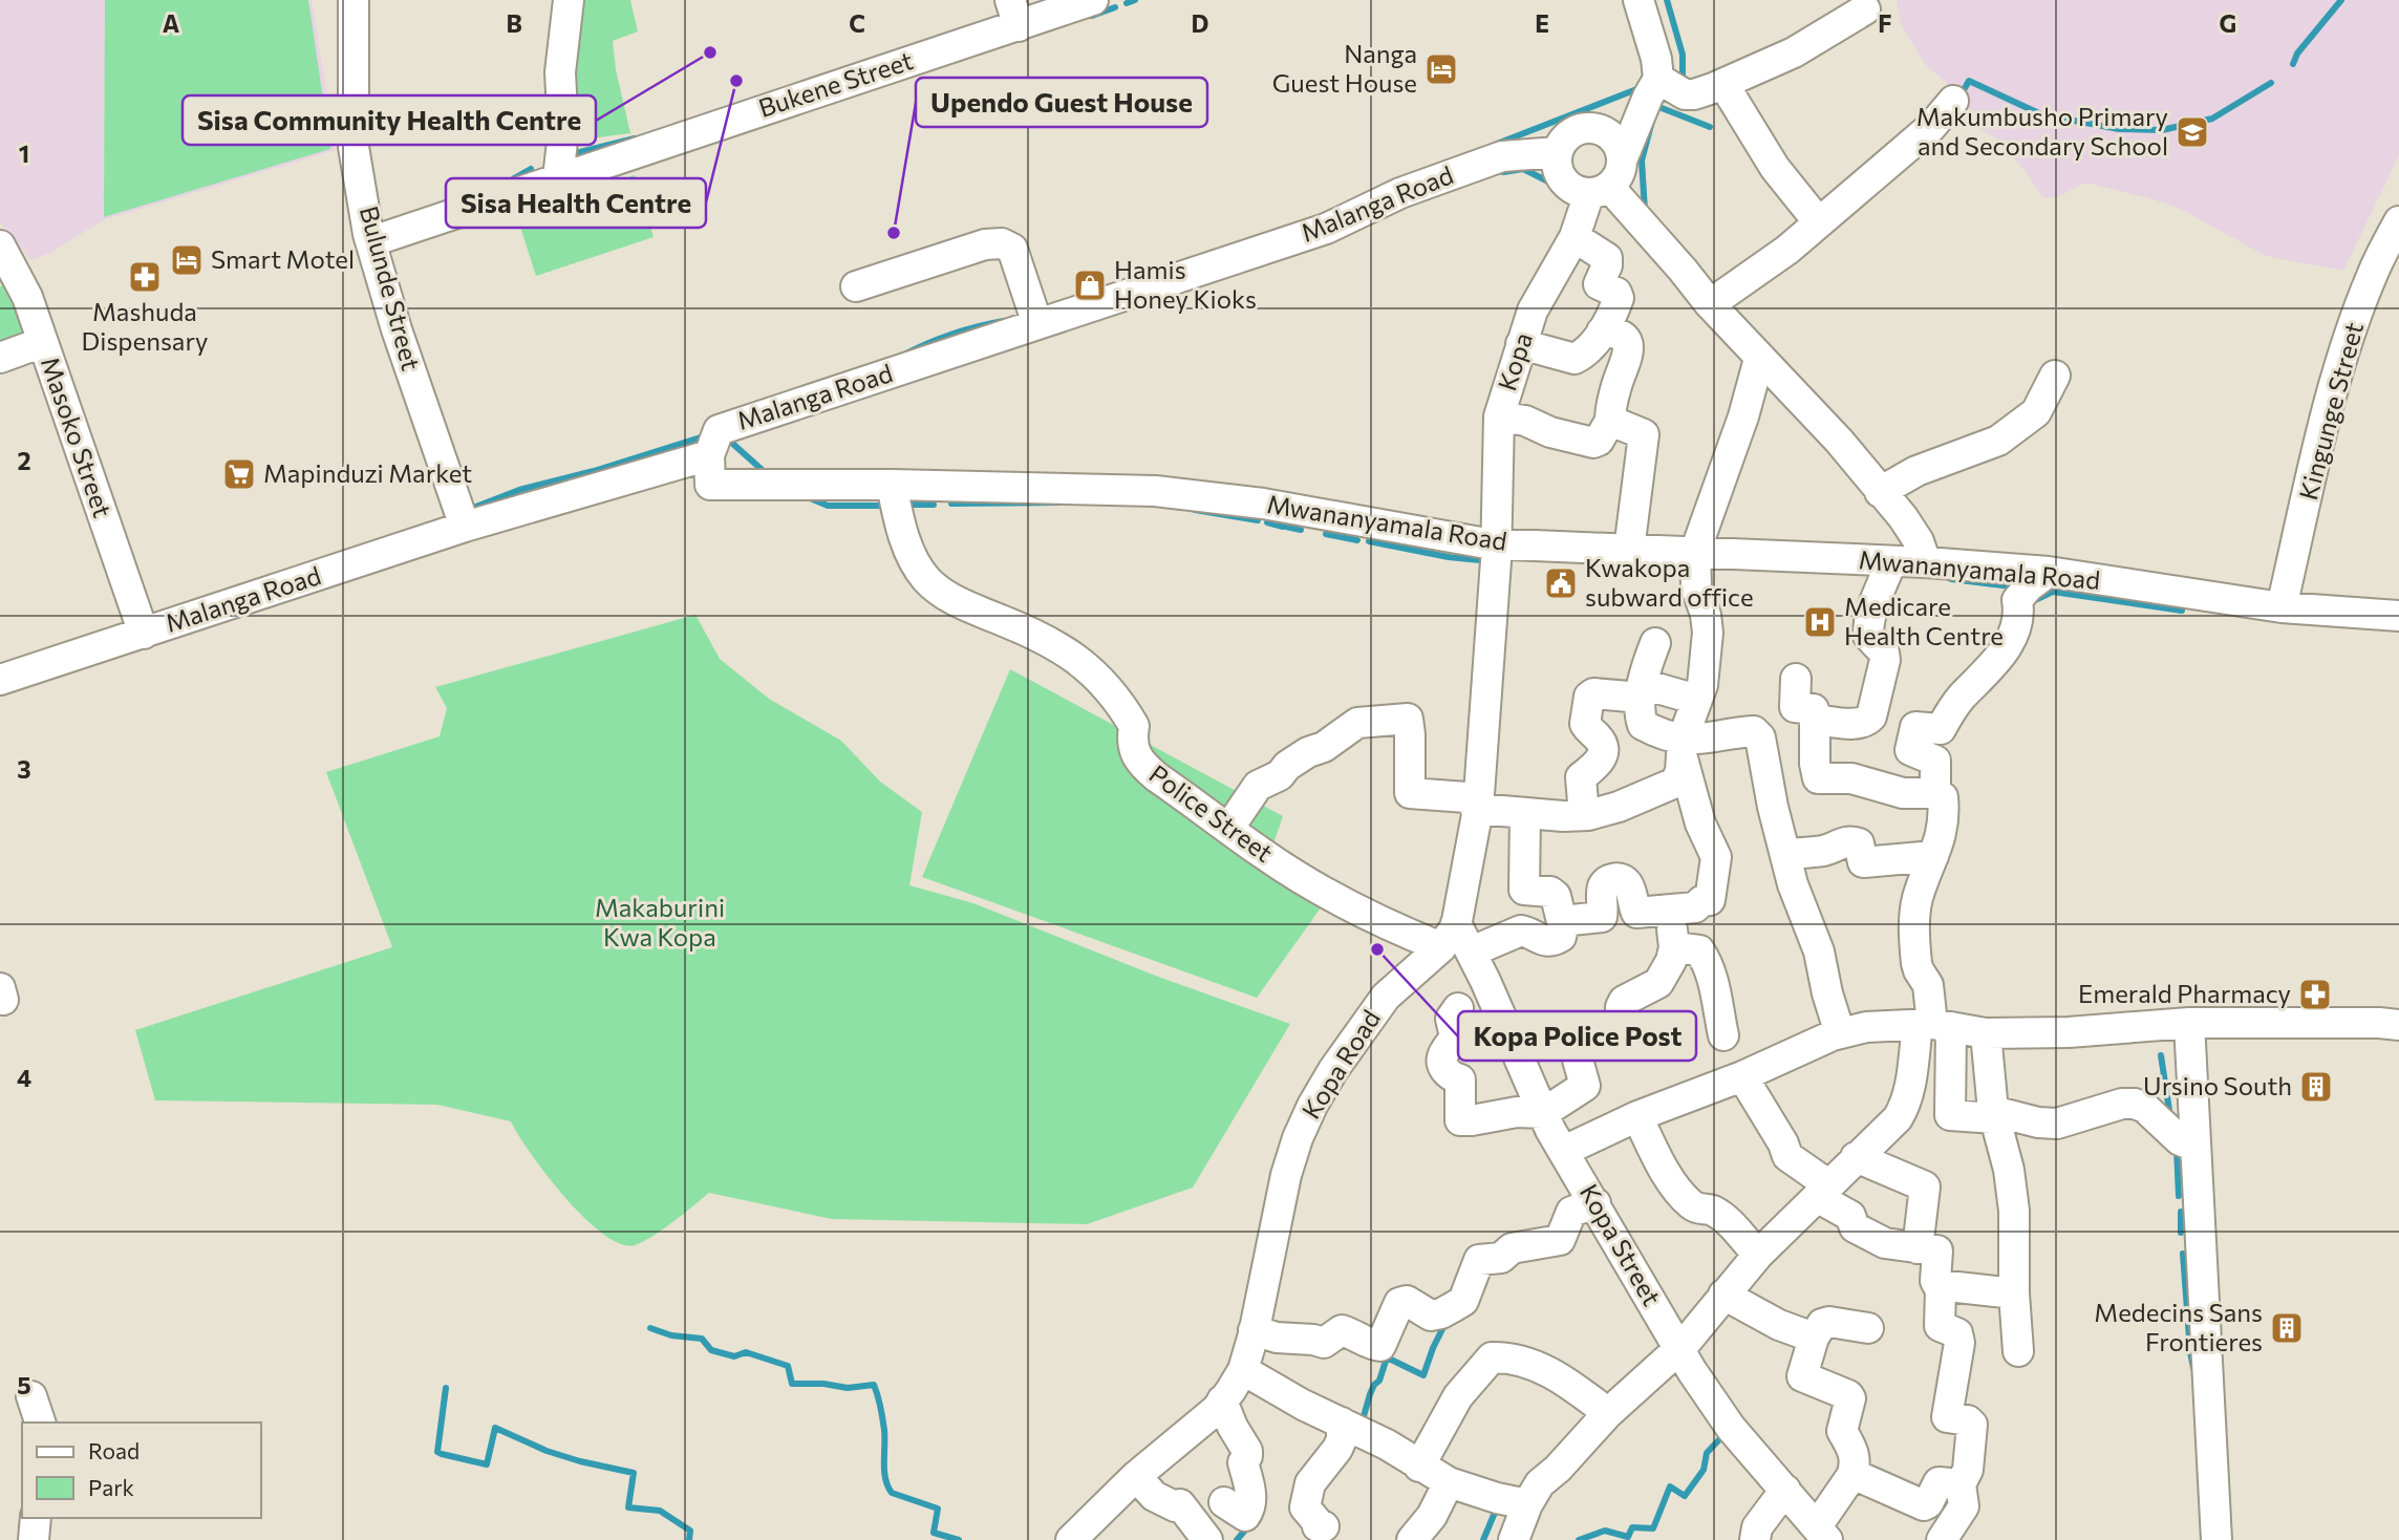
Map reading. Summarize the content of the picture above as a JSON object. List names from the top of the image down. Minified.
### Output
{"streets":{"street":["Bukene Street","Malanga Road","Bulunde Street","Kopa","Kingunge Street","Masoko Street","Mwananyamala Road","Police Street","Kopa Road","Kopa Street"]},"crossings":[["Bukene Street","Bulunde Street"],["Malanga Road","Bulunde Street"],["Malanga Road","Kopa"],["Malanga Road","Masoko Street"],["Malanga Road","Mwananyamala Road"],["Kopa","Mwananyamala Road"],["Kingunge Street","Mwananyamala Road"],["Mwananyamala Road","Police Street"],["Police Street","Kopa Road"],["Police Street","Kopa Street"],["Kopa Road","Kopa Street"]],"parks":["Makaburini Kwa Kopa"],"places":{"other":["Sisa Community Health Centre","Sisa Health Centre","Upendo Guest House","Kopa Police Post"],"hotel":["Nanga Guest House","Smart Motel"],"school or university":["Makumbusho Primary and Secondary School"],"pharmacy":["Mashuda Dispensary","Emerald Pharmacy"],"shop":["Hamis Honey Kioks"],"supermarket":["Mapinduzi Market"],"public building":["Kwakopa subward office"],"hospital":["Medicare Health Centre"],"building":["Ursino South","Medecins Sans Frontieres"]},"legend":["Road","Park"],"grid":{"columns":["A","B","C","D","E","F","G"],"rows":["1","2","3","4","5"]}}
